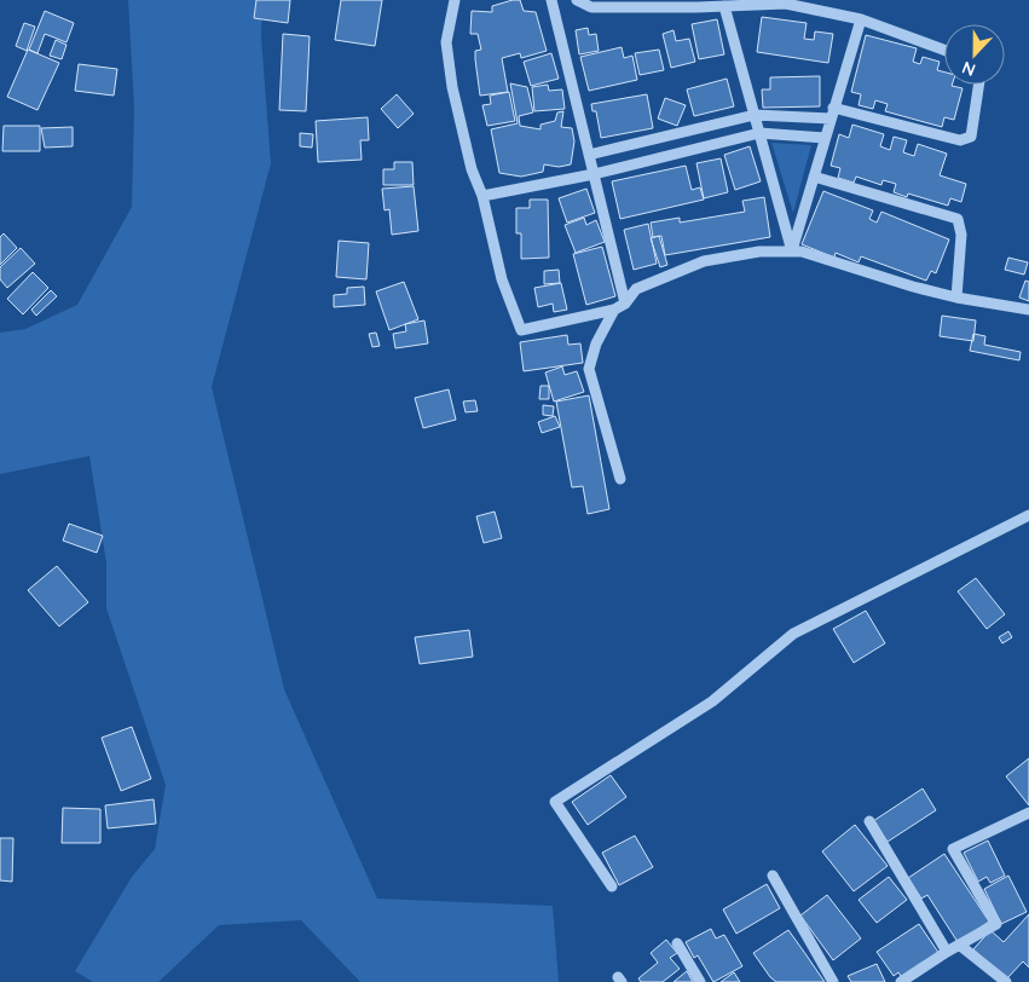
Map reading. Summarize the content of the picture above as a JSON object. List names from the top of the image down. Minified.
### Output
{"north":"bottom"}
